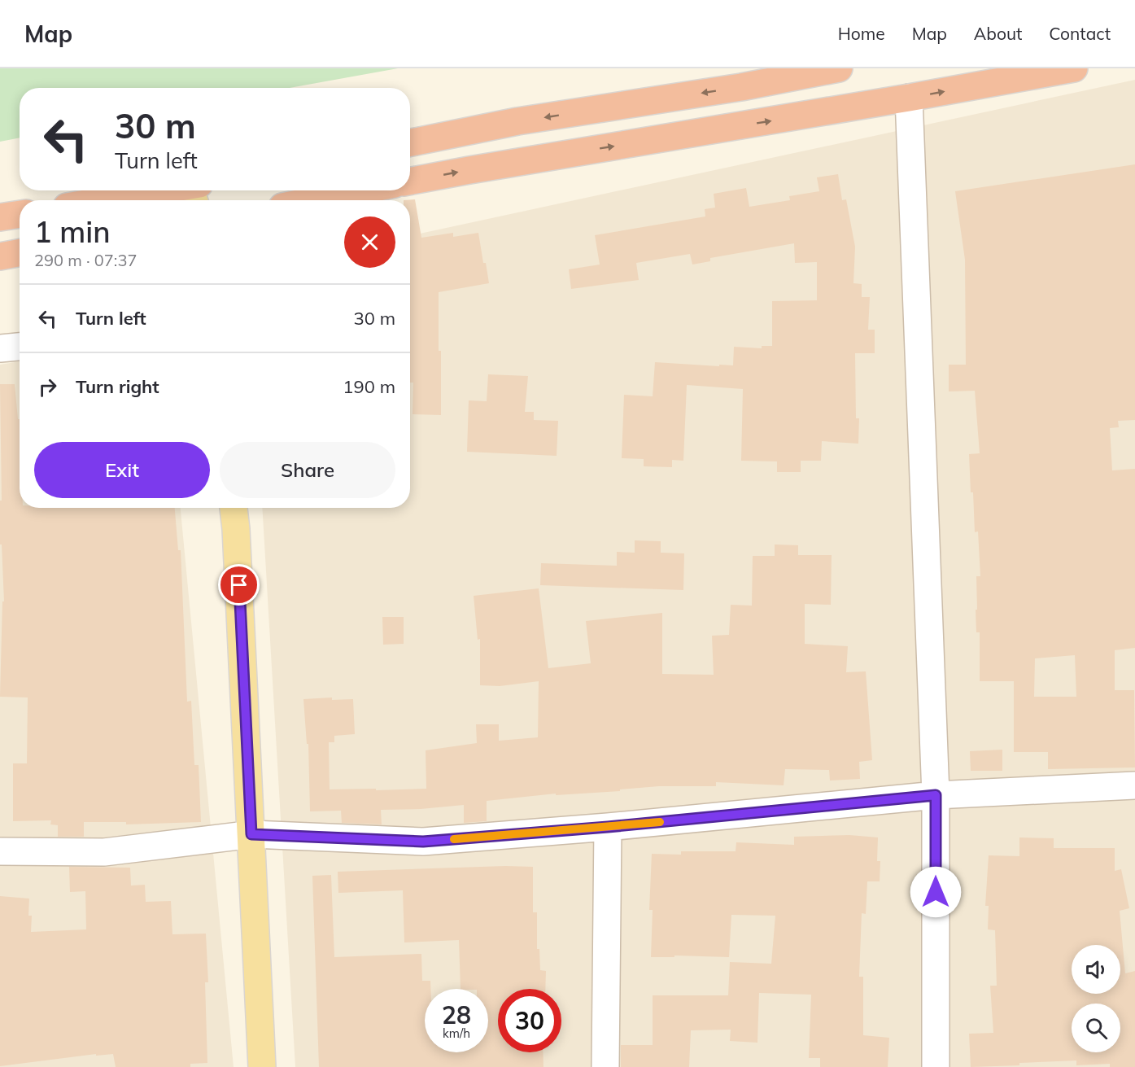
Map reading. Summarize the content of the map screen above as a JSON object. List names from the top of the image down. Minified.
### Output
{"page":{"header":"Map","nav":["Home","Map","About","Contact"],"turn":["30 m","Turn left"],"heading":["1 min","290 m · 07:37"],"list":[{"name":"Turn left","value":"30 m"},{"name":"Turn right","value":"190 m"}],"buttons":["Exit","Share"],"speed":"28 km/h","limit":"30"}}
